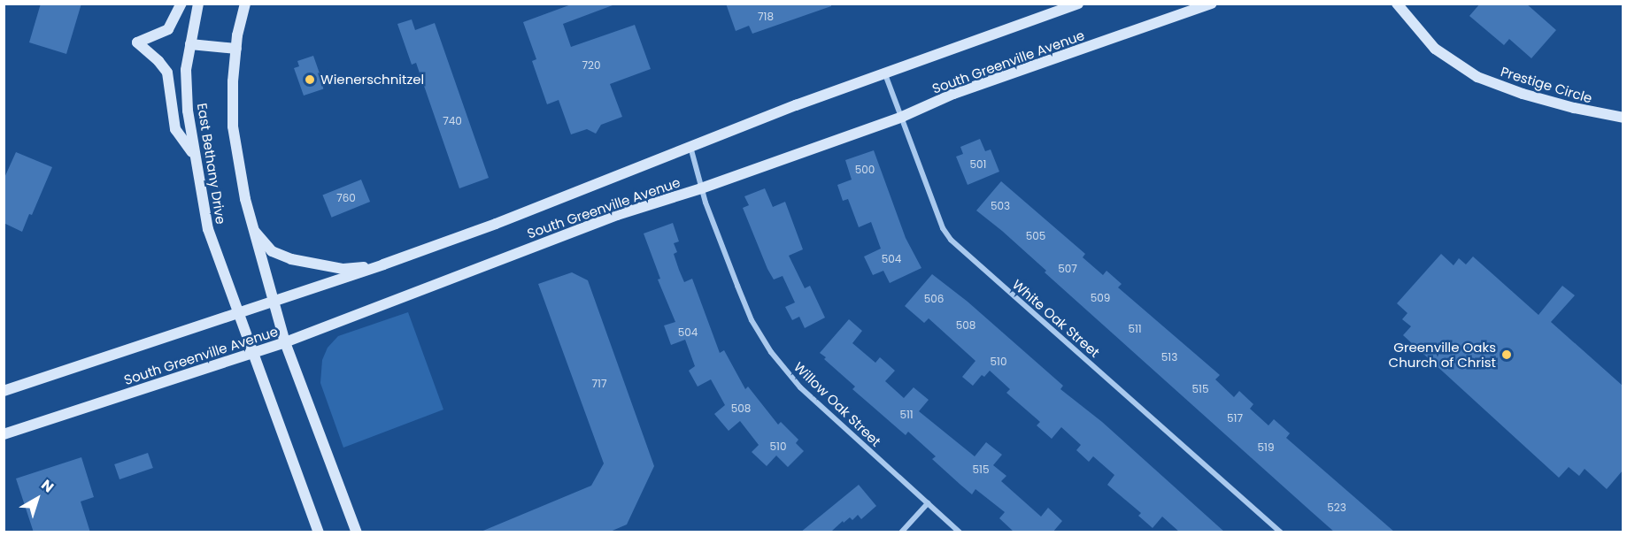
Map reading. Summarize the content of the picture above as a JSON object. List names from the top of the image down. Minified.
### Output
{"streets":{"main road":["South Greenville Avenue","Prestige Circle","East Bethany Drive"],"street":["White Oak Street","Willow Oak Street"]},"crossings":[["South Greenville Avenue","East Bethany Drive"],["South Greenville Avenue","White Oak Street"],["South Greenville Avenue","Willow Oak Street"]],"places":["Wienerschnitzel","Greenville Oaks Church of Christ"],"house_numbers":["718","720","740","501","500","760","503","505","504","507","509","506","508","511","504","513","510","717","515","508","511","517","510","519","515","523"],"north":"top right"}
